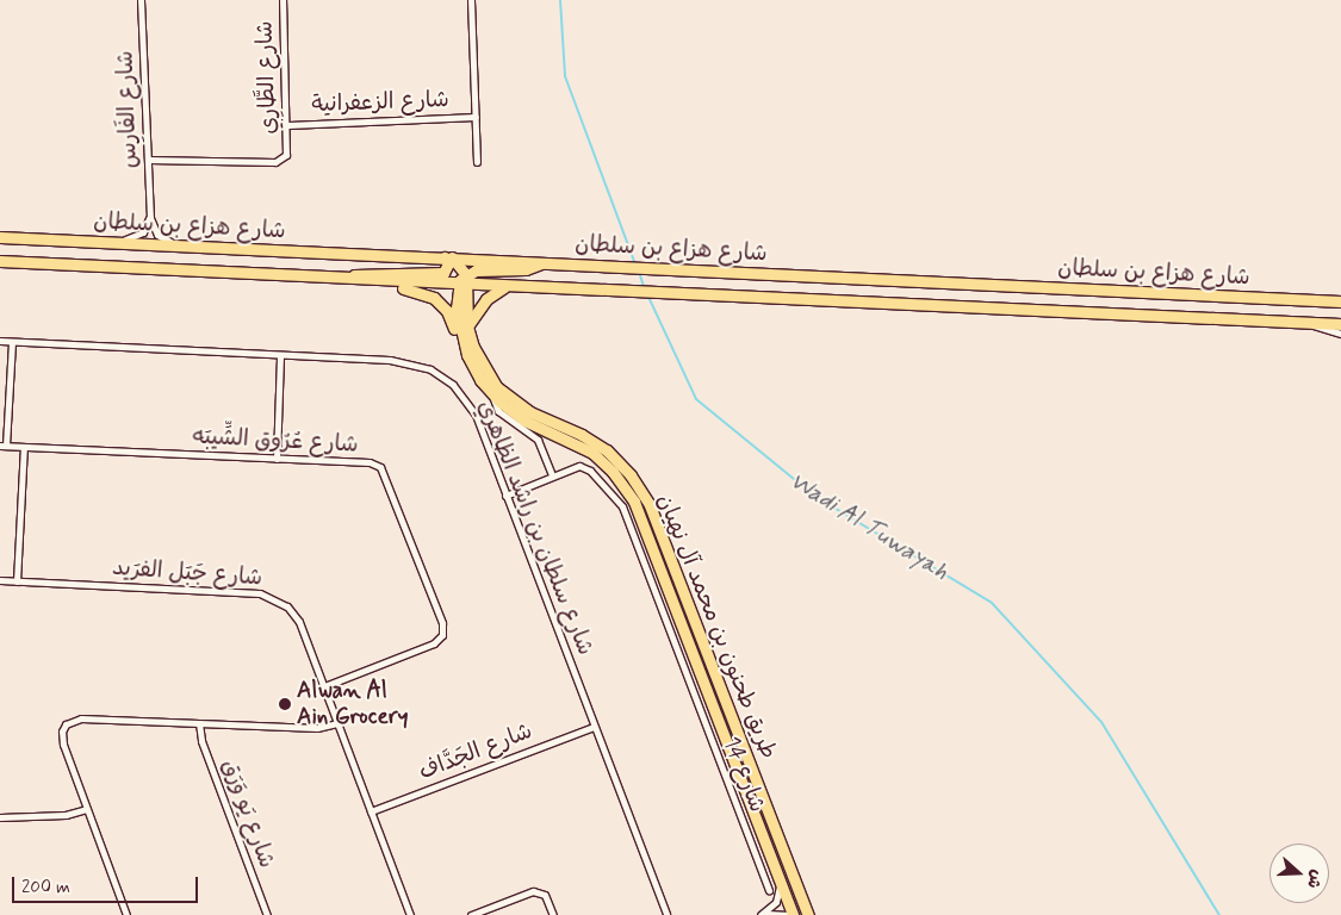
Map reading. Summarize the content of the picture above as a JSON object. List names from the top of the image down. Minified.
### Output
{"streets":{"main road":["شارع هزاع بن سلطان","طريق طحنون بن محمد آل نهيان"],"street":["شارع الطَّارِي","شارع الزعفرانية","شارع الفَارِس","شارع عُرُوق الشِّيبَه","شارع سلطان بن راشد الظاهري","شارع جَبَل الفرَيد","شارع الجَدَّاف","شارع 14","شارع يَو وَرَق"]},"crossings":[["شارع الطَّارِي","شارع الزعفرانية"],["شارع الطَّارِي","شارع الفَارِس"],["شارع هزاع بن سلطان","طريق طحنون بن محمد آل نهيان"],["شارع عُرُوق الشِّيبَه","شارع جَبَل الفرَيد"],["شارع سلطان بن راشد الظاهري","شارع الجَدَّاف"],["شارع سلطان بن راشد الظاهري","شارع 14"],["شارع جَبَل الفرَيد","شارع الجَدَّاف"]],"water":["Wadi Al Tuwayah"],"places":["Alwan Al Ain Grocery"],"scale_bar":"200 m","north":"right"}
